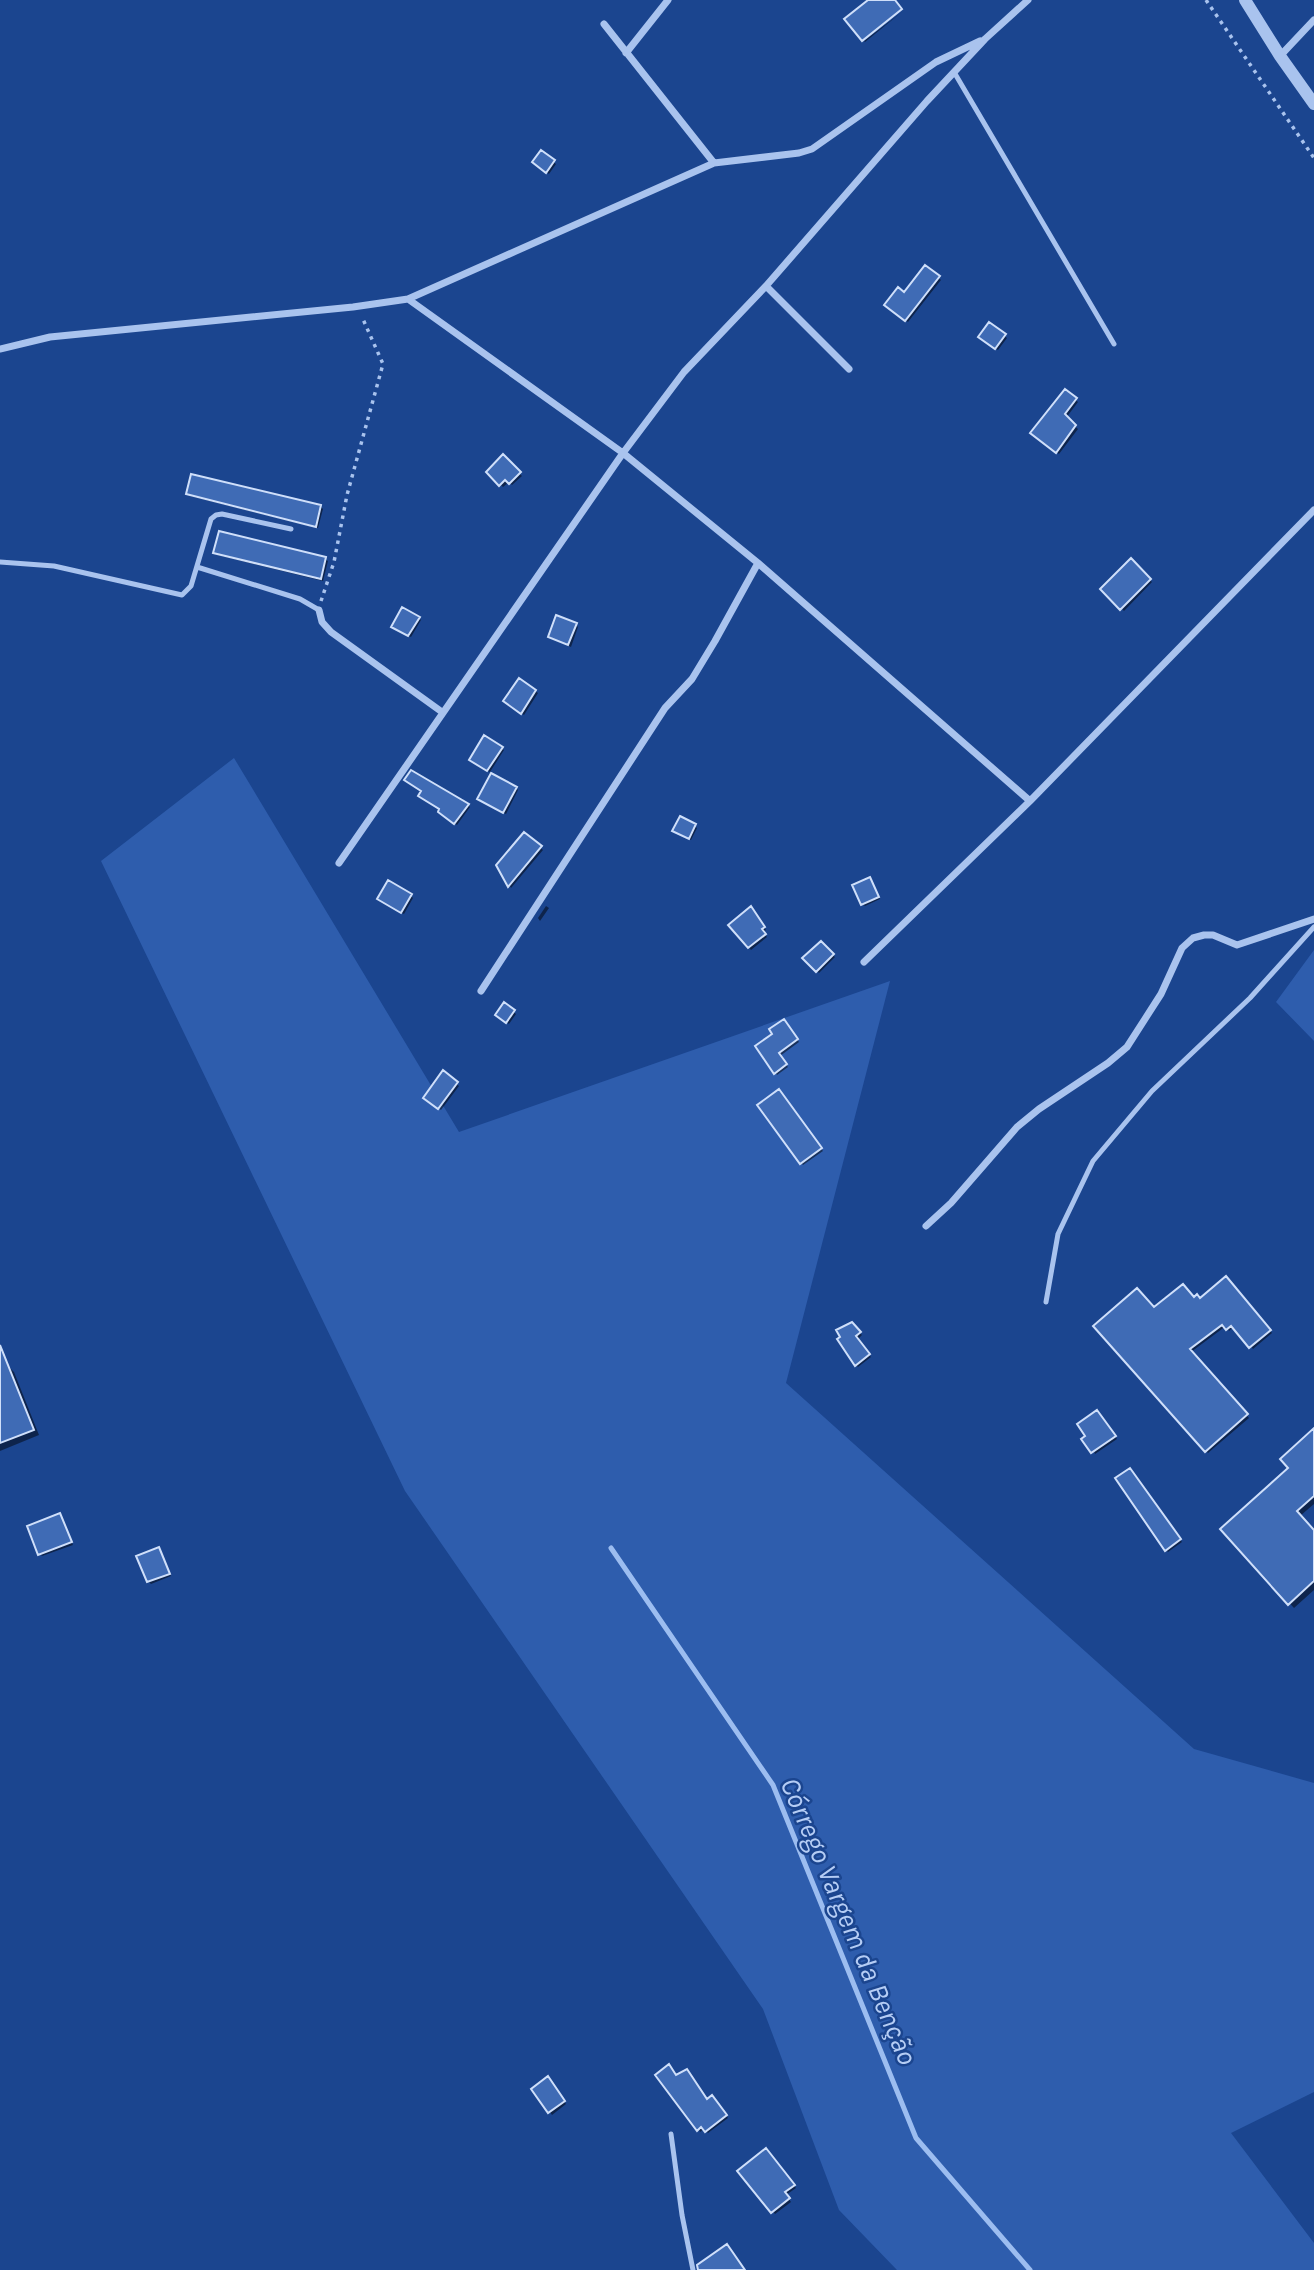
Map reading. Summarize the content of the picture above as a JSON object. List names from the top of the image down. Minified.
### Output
{"water":["Córrego Vargem da Benção"]}
